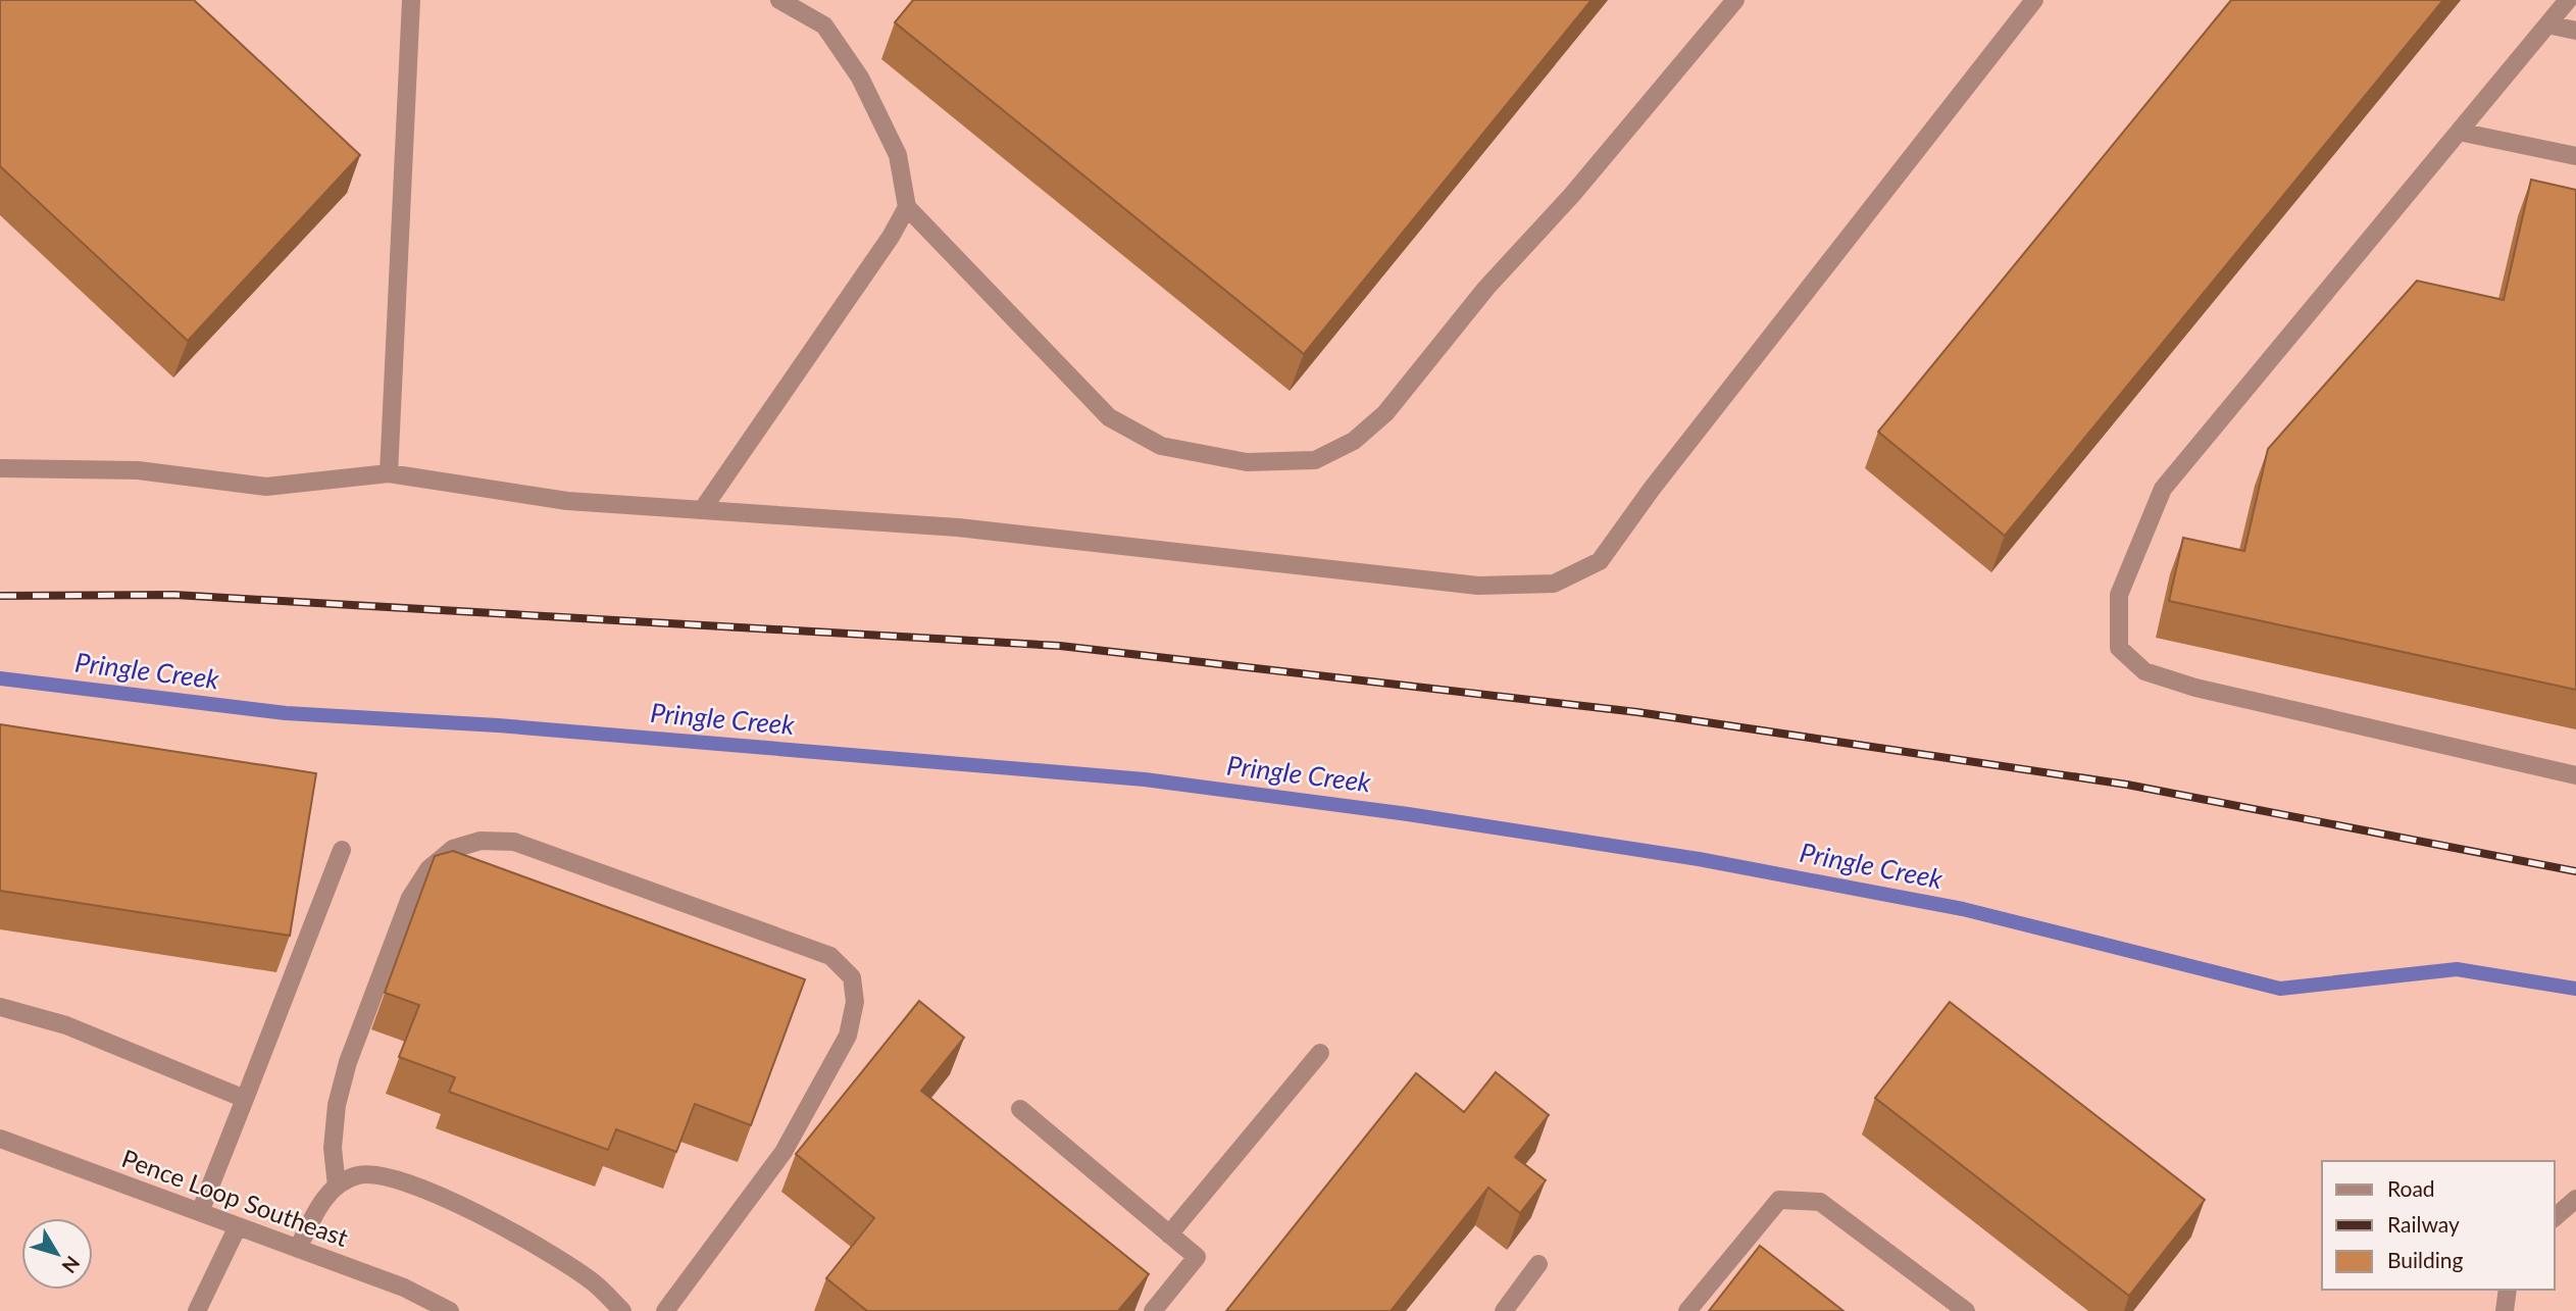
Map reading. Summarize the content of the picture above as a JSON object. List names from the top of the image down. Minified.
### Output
{"streets":{"street":["Pence Loop Southeast"]},"water":["Pringle Creek"],"legend":["Road","Railway","Building"],"north":"bottom right"}
